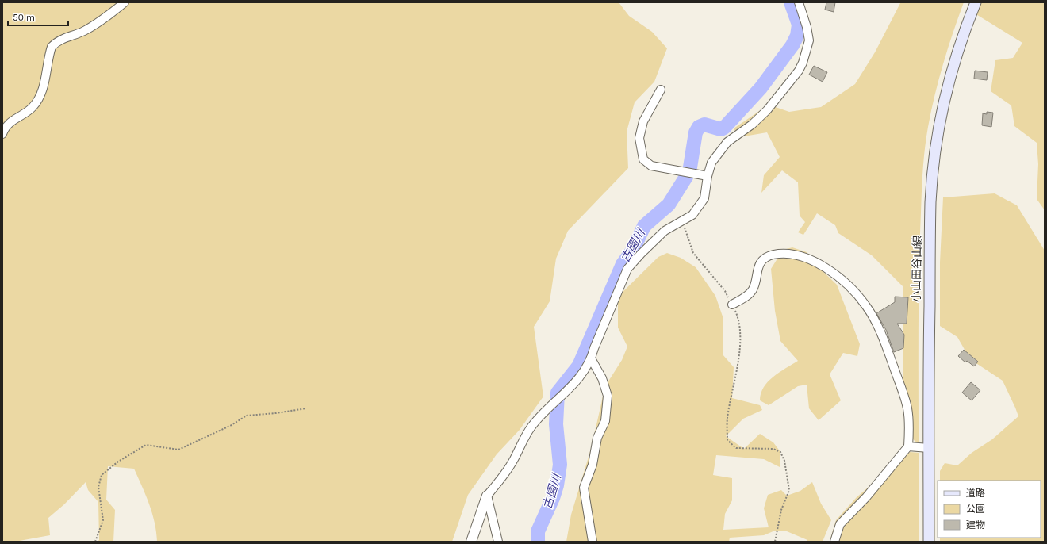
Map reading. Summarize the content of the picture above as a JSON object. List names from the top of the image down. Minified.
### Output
{"streets":{"main road":["小山田谷山線"]},"water":["古園川"],"legend":["道路","公園","建物"],"scale_bar":"50 m"}
